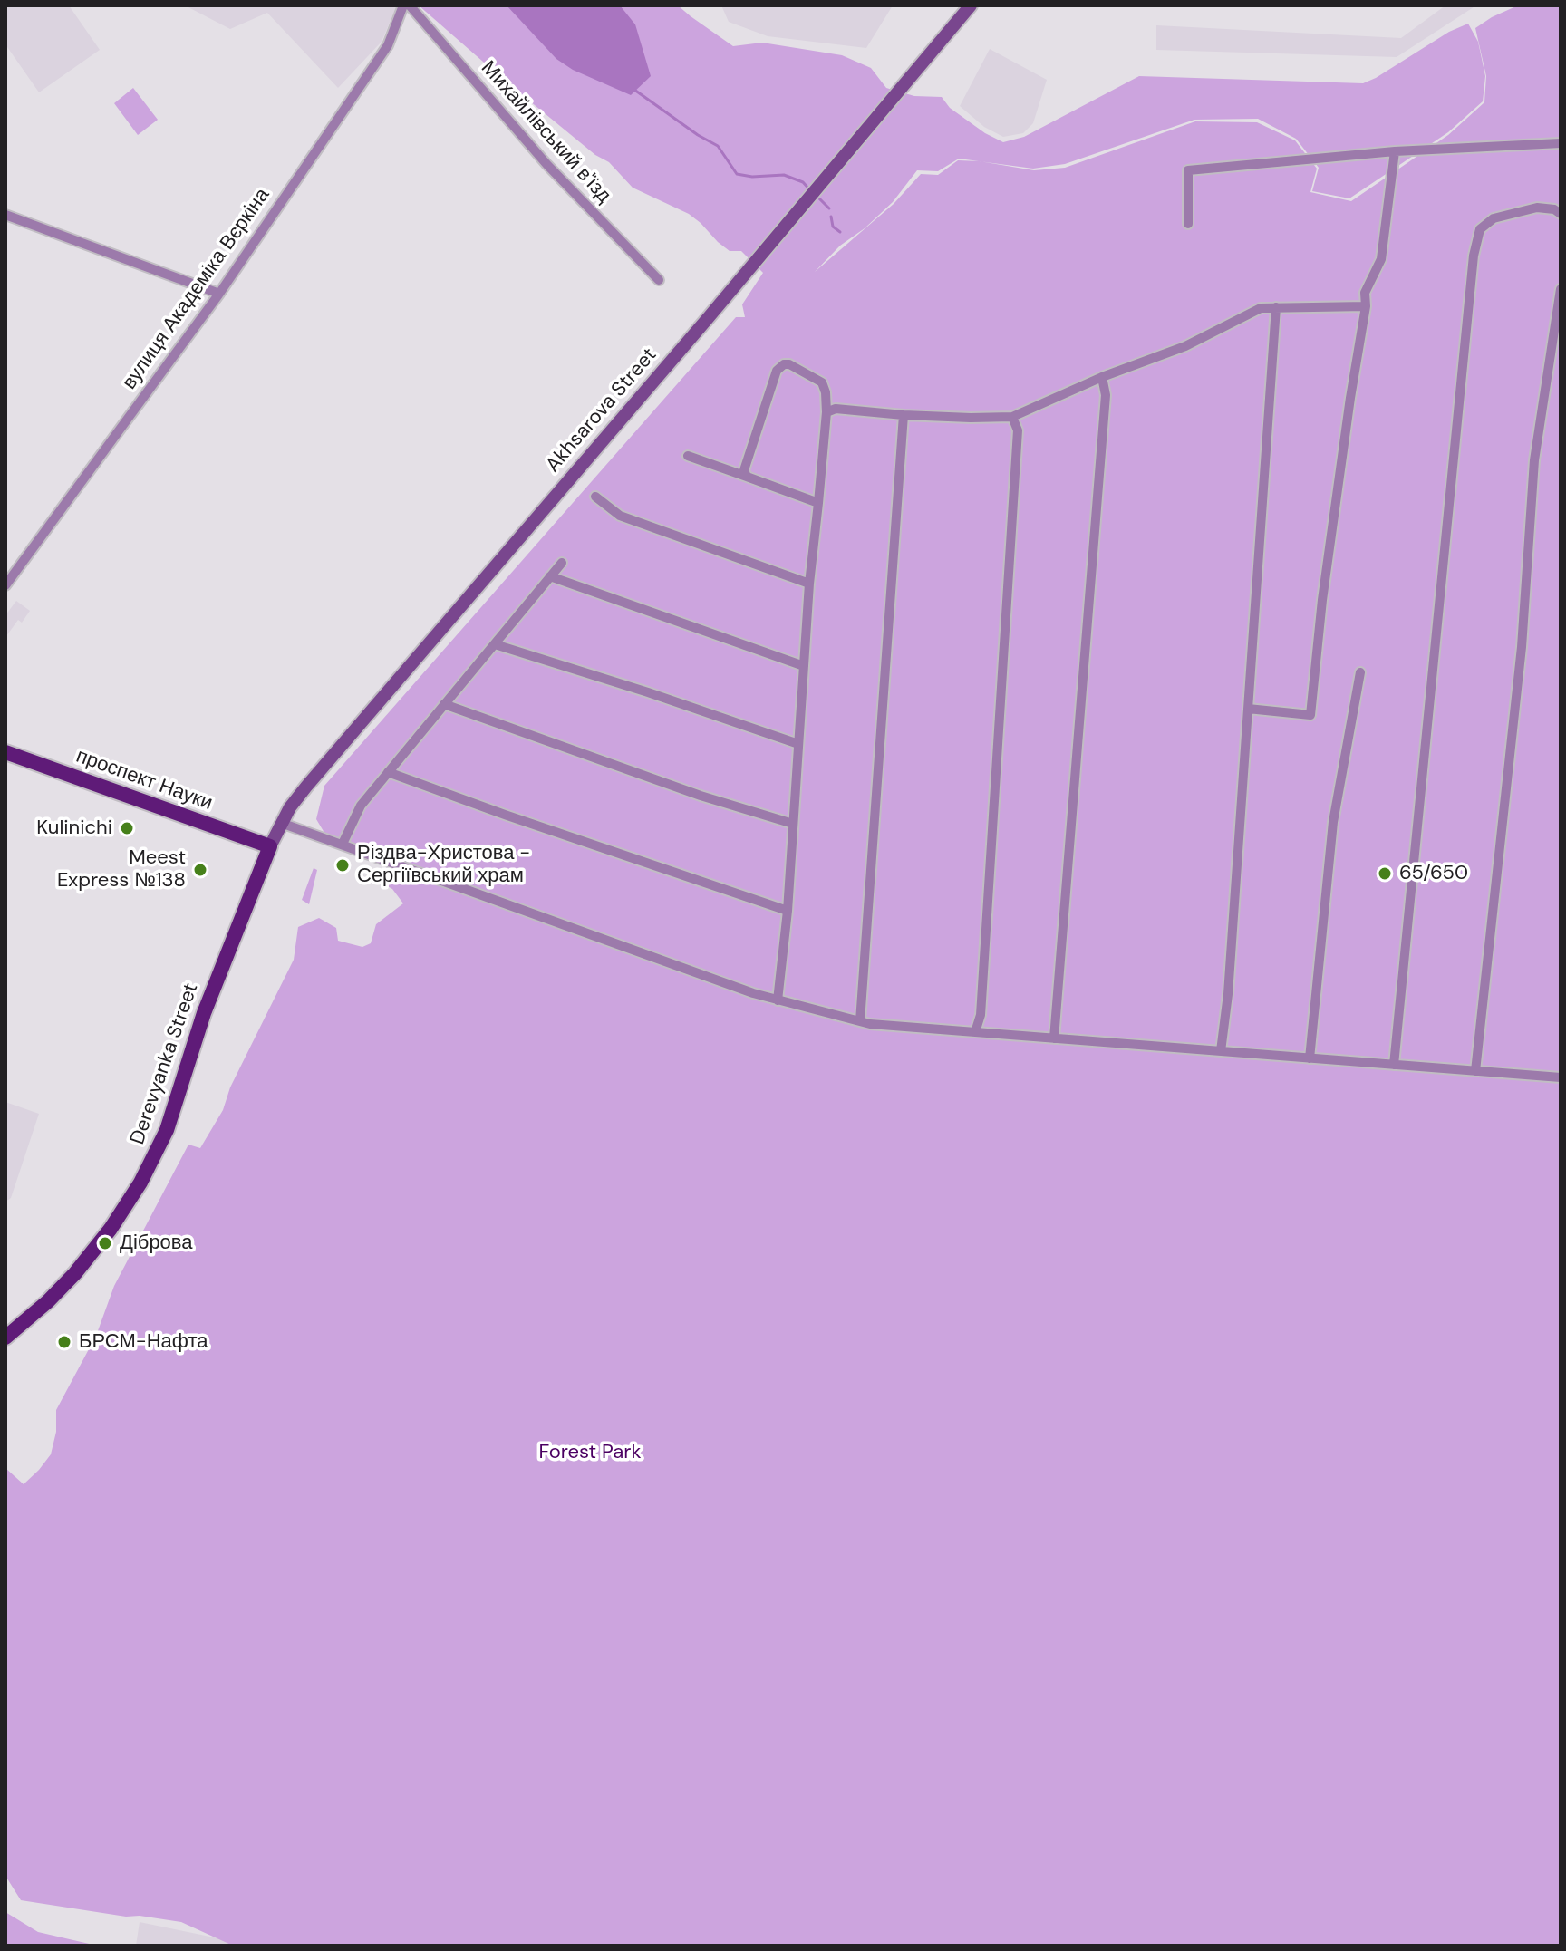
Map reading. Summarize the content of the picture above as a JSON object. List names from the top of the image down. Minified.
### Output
{"streets":{"main road":["Akhsarova Street","проспект Науки","Derevyanka Street"],"street":["Михайлівський в'їзд","вулиця Академіка Вєркіна"]},"crossings":[["Akhsarova Street","проспект Науки"],["Akhsarova Street","Derevyanka Street"],["проспект Науки","Derevyanka Street"]],"parks":["Forest Park"],"places":["Kulinichi","Різдва-Христова - Сергіївський храм","Meest Express №138","65/650","Діброва","БРСМ-Нафта"]}
